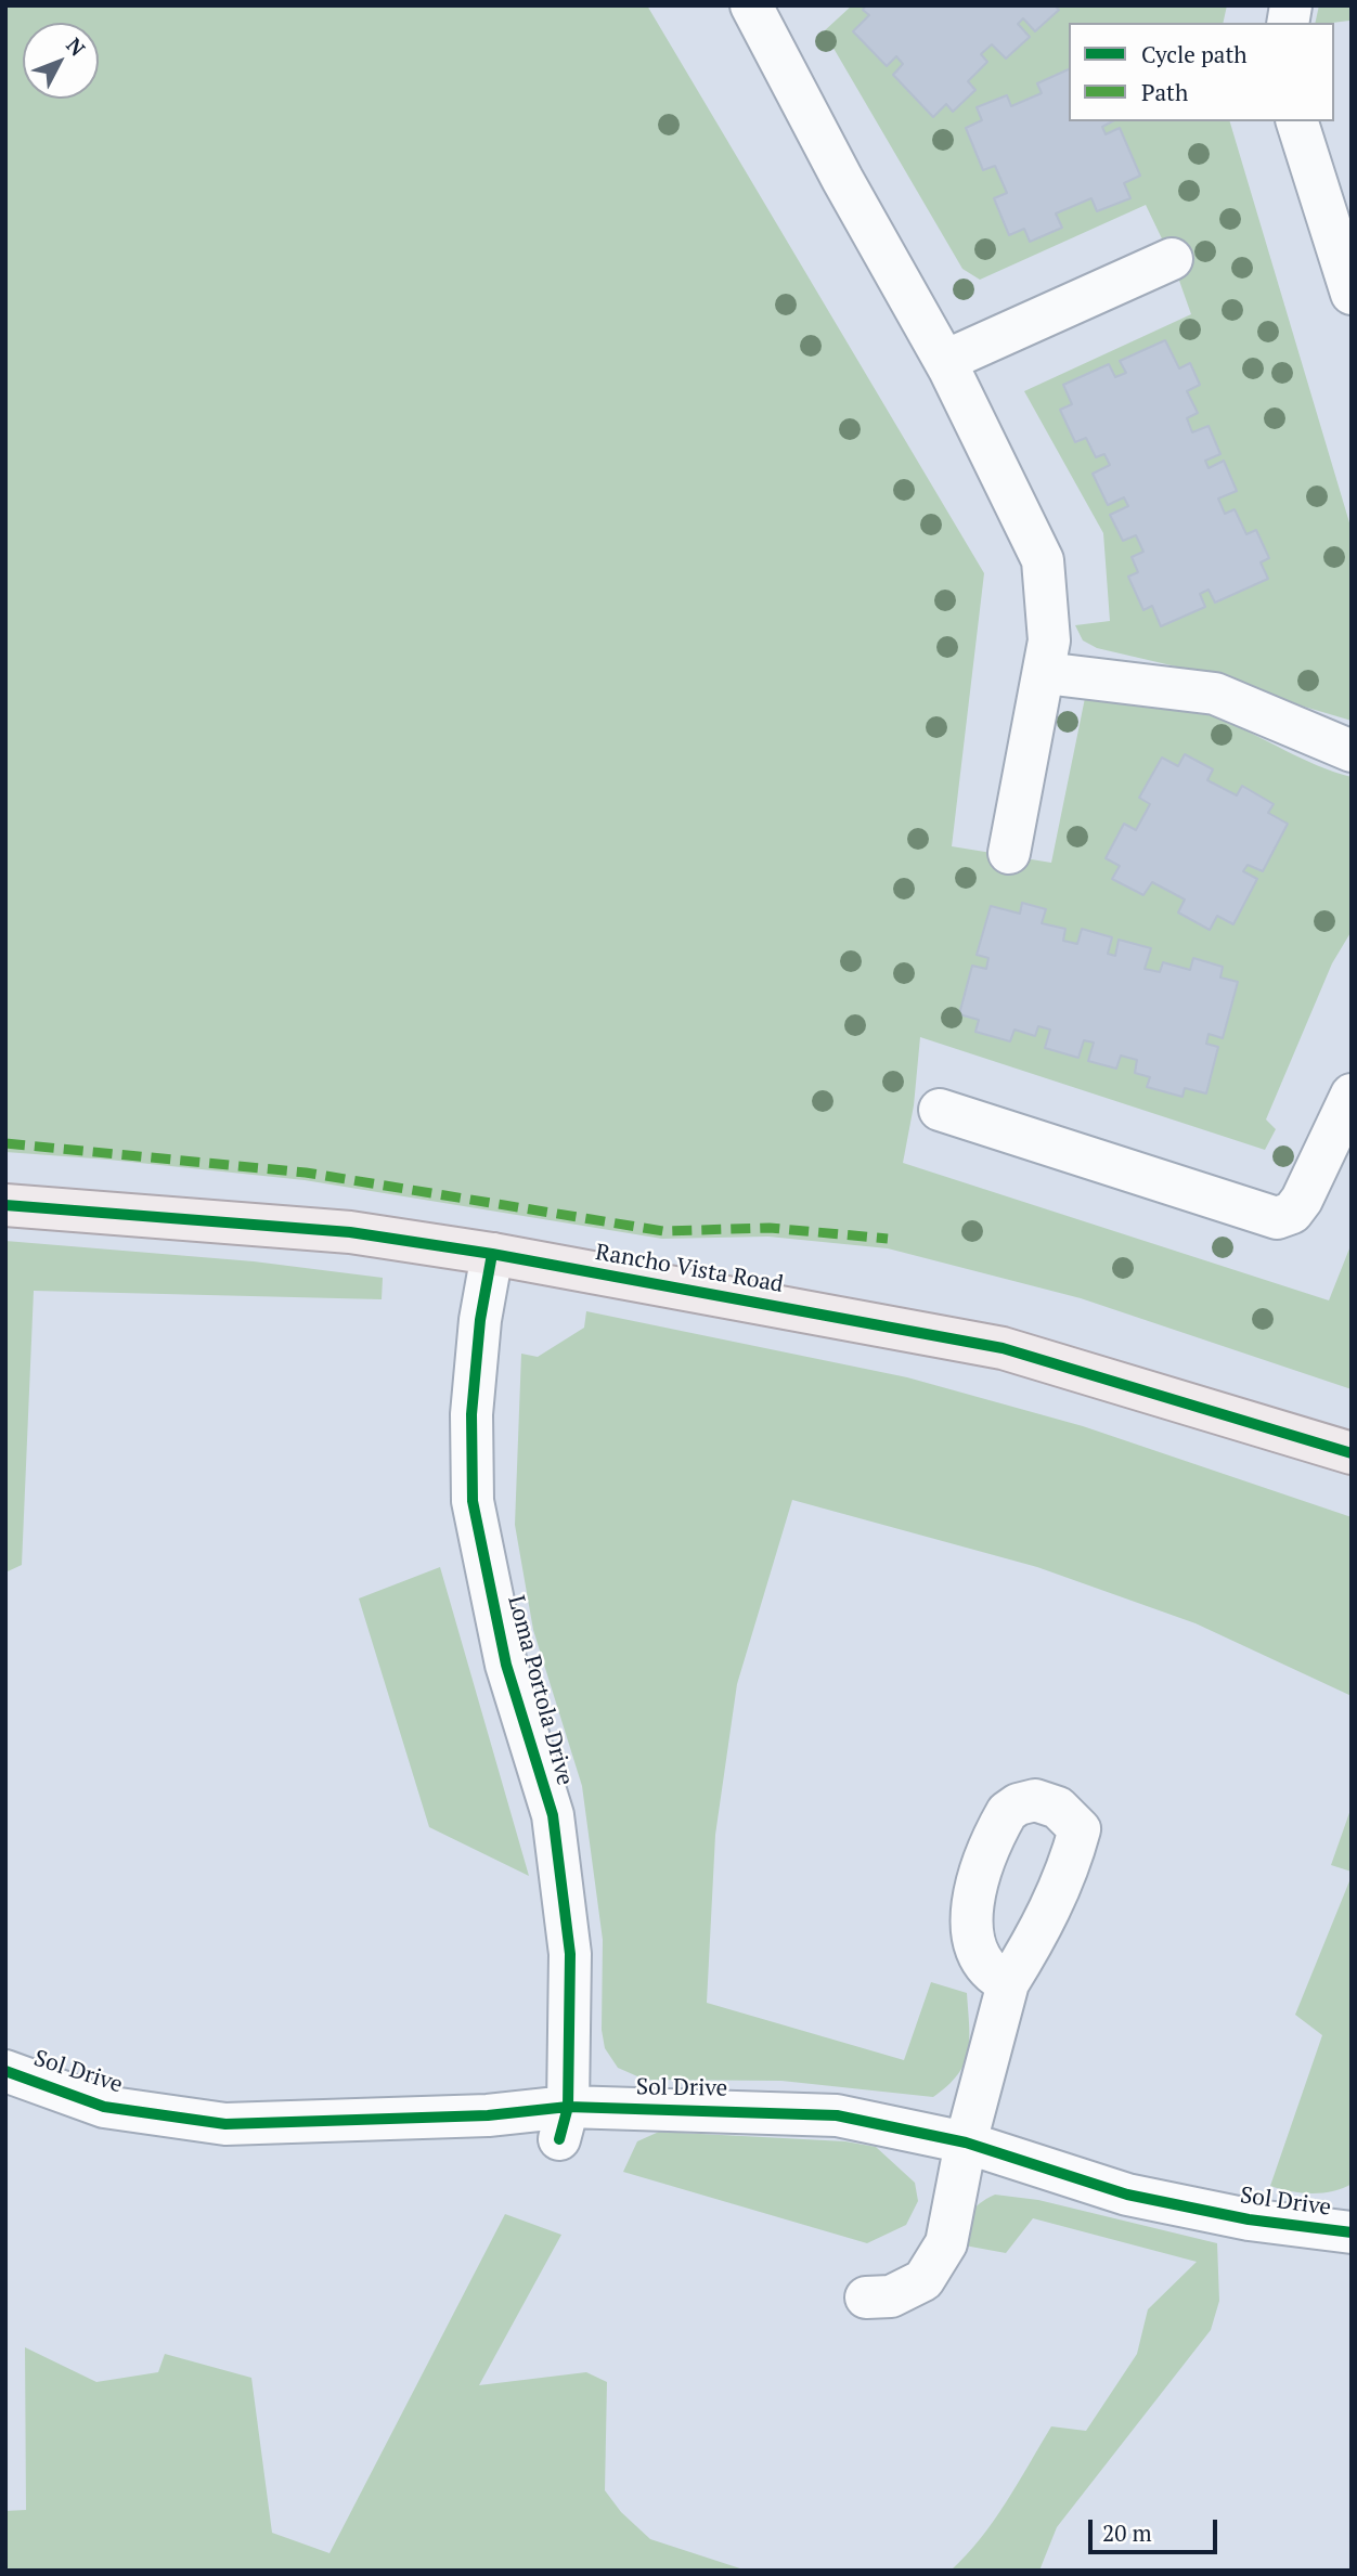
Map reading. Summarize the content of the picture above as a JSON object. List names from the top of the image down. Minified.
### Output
{"streets":{"main road":["Rancho Vista Road"],"street":["Loma Portola Drive","Sol Drive"]},"crossings":[["Rancho Vista Road","Loma Portola Drive"],["Loma Portola Drive","Sol Drive"]],"legend":["Cycle path","Path"],"scale_bar":"20 m","north":"top right"}
